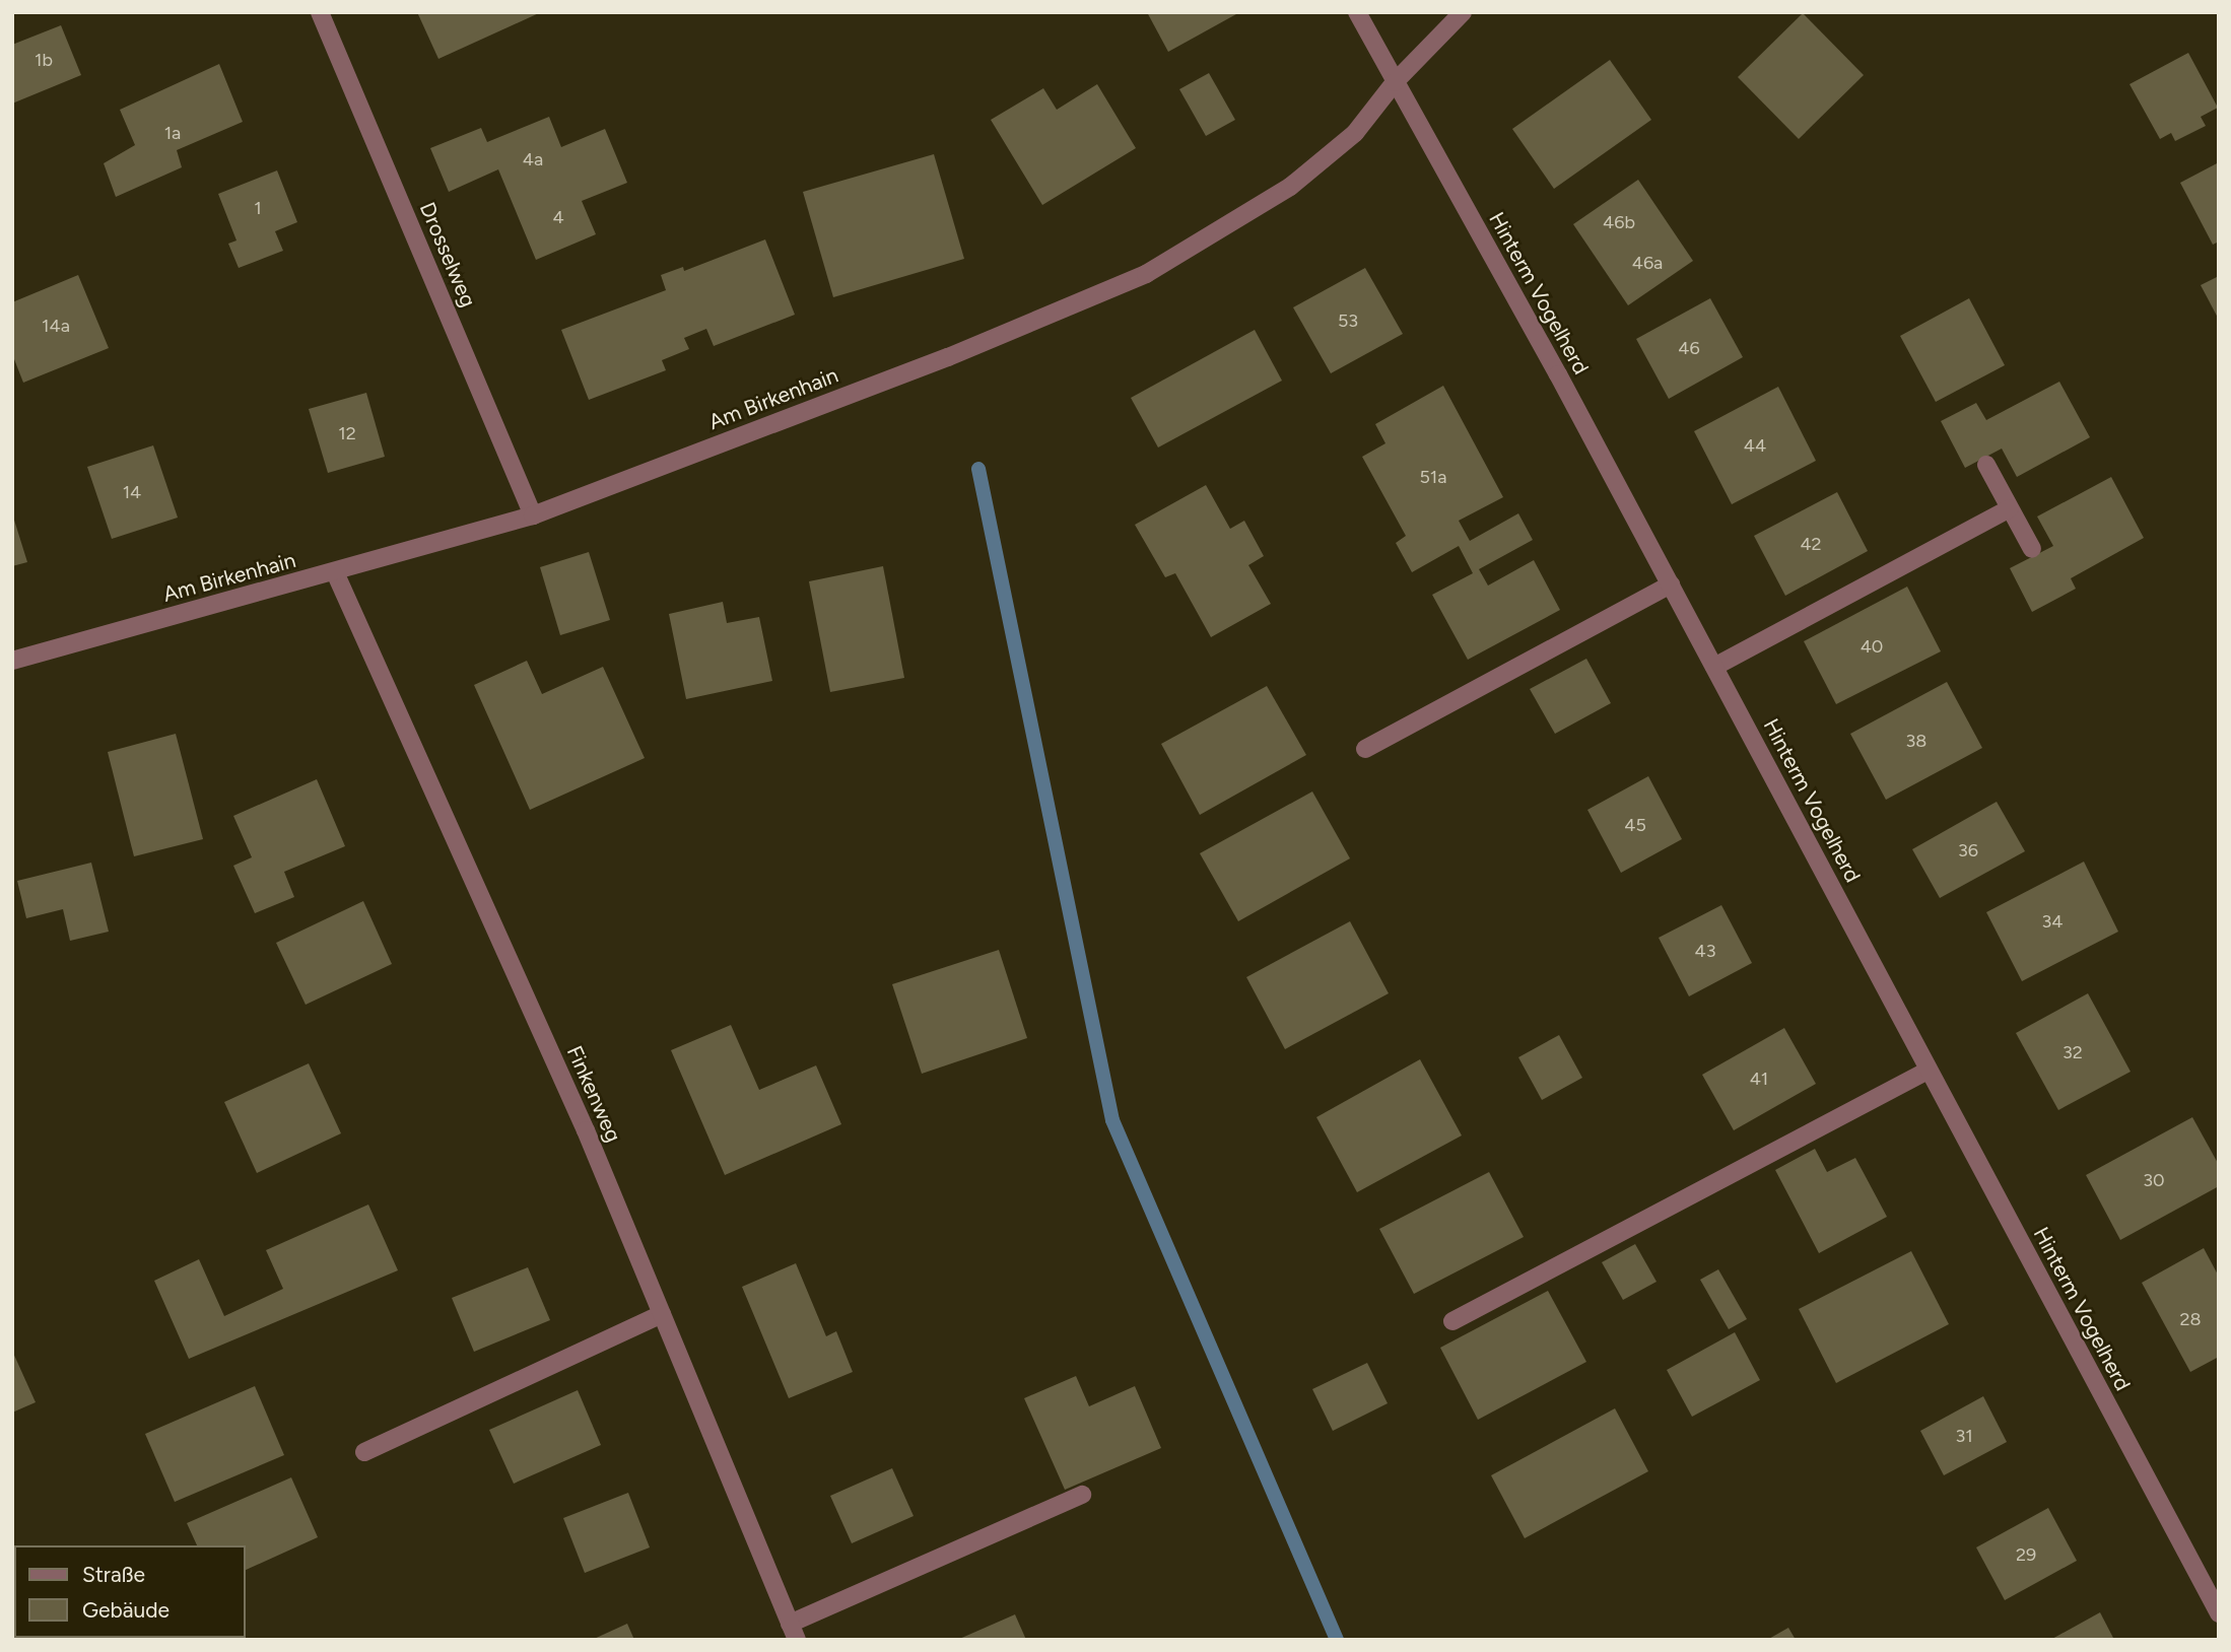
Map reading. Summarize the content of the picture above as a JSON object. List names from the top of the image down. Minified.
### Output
{"streets":{"street":["Drosselweg","Hinterm Vogelherd","Am Birkenhain","Finkenweg"]},"crossings":[["Drosselweg","Am Birkenhain"],["Hinterm Vogelherd","Am Birkenhain"],["Am Birkenhain","Finkenweg"]],"house_numbers":["1b","1a","4a","1","4","46b","46a","53","14a","46","12","44","51a","14","42","40","38","45","36","34","43","32","41","30","28","31","29"],"legend":["Straße","Gebäude"]}
